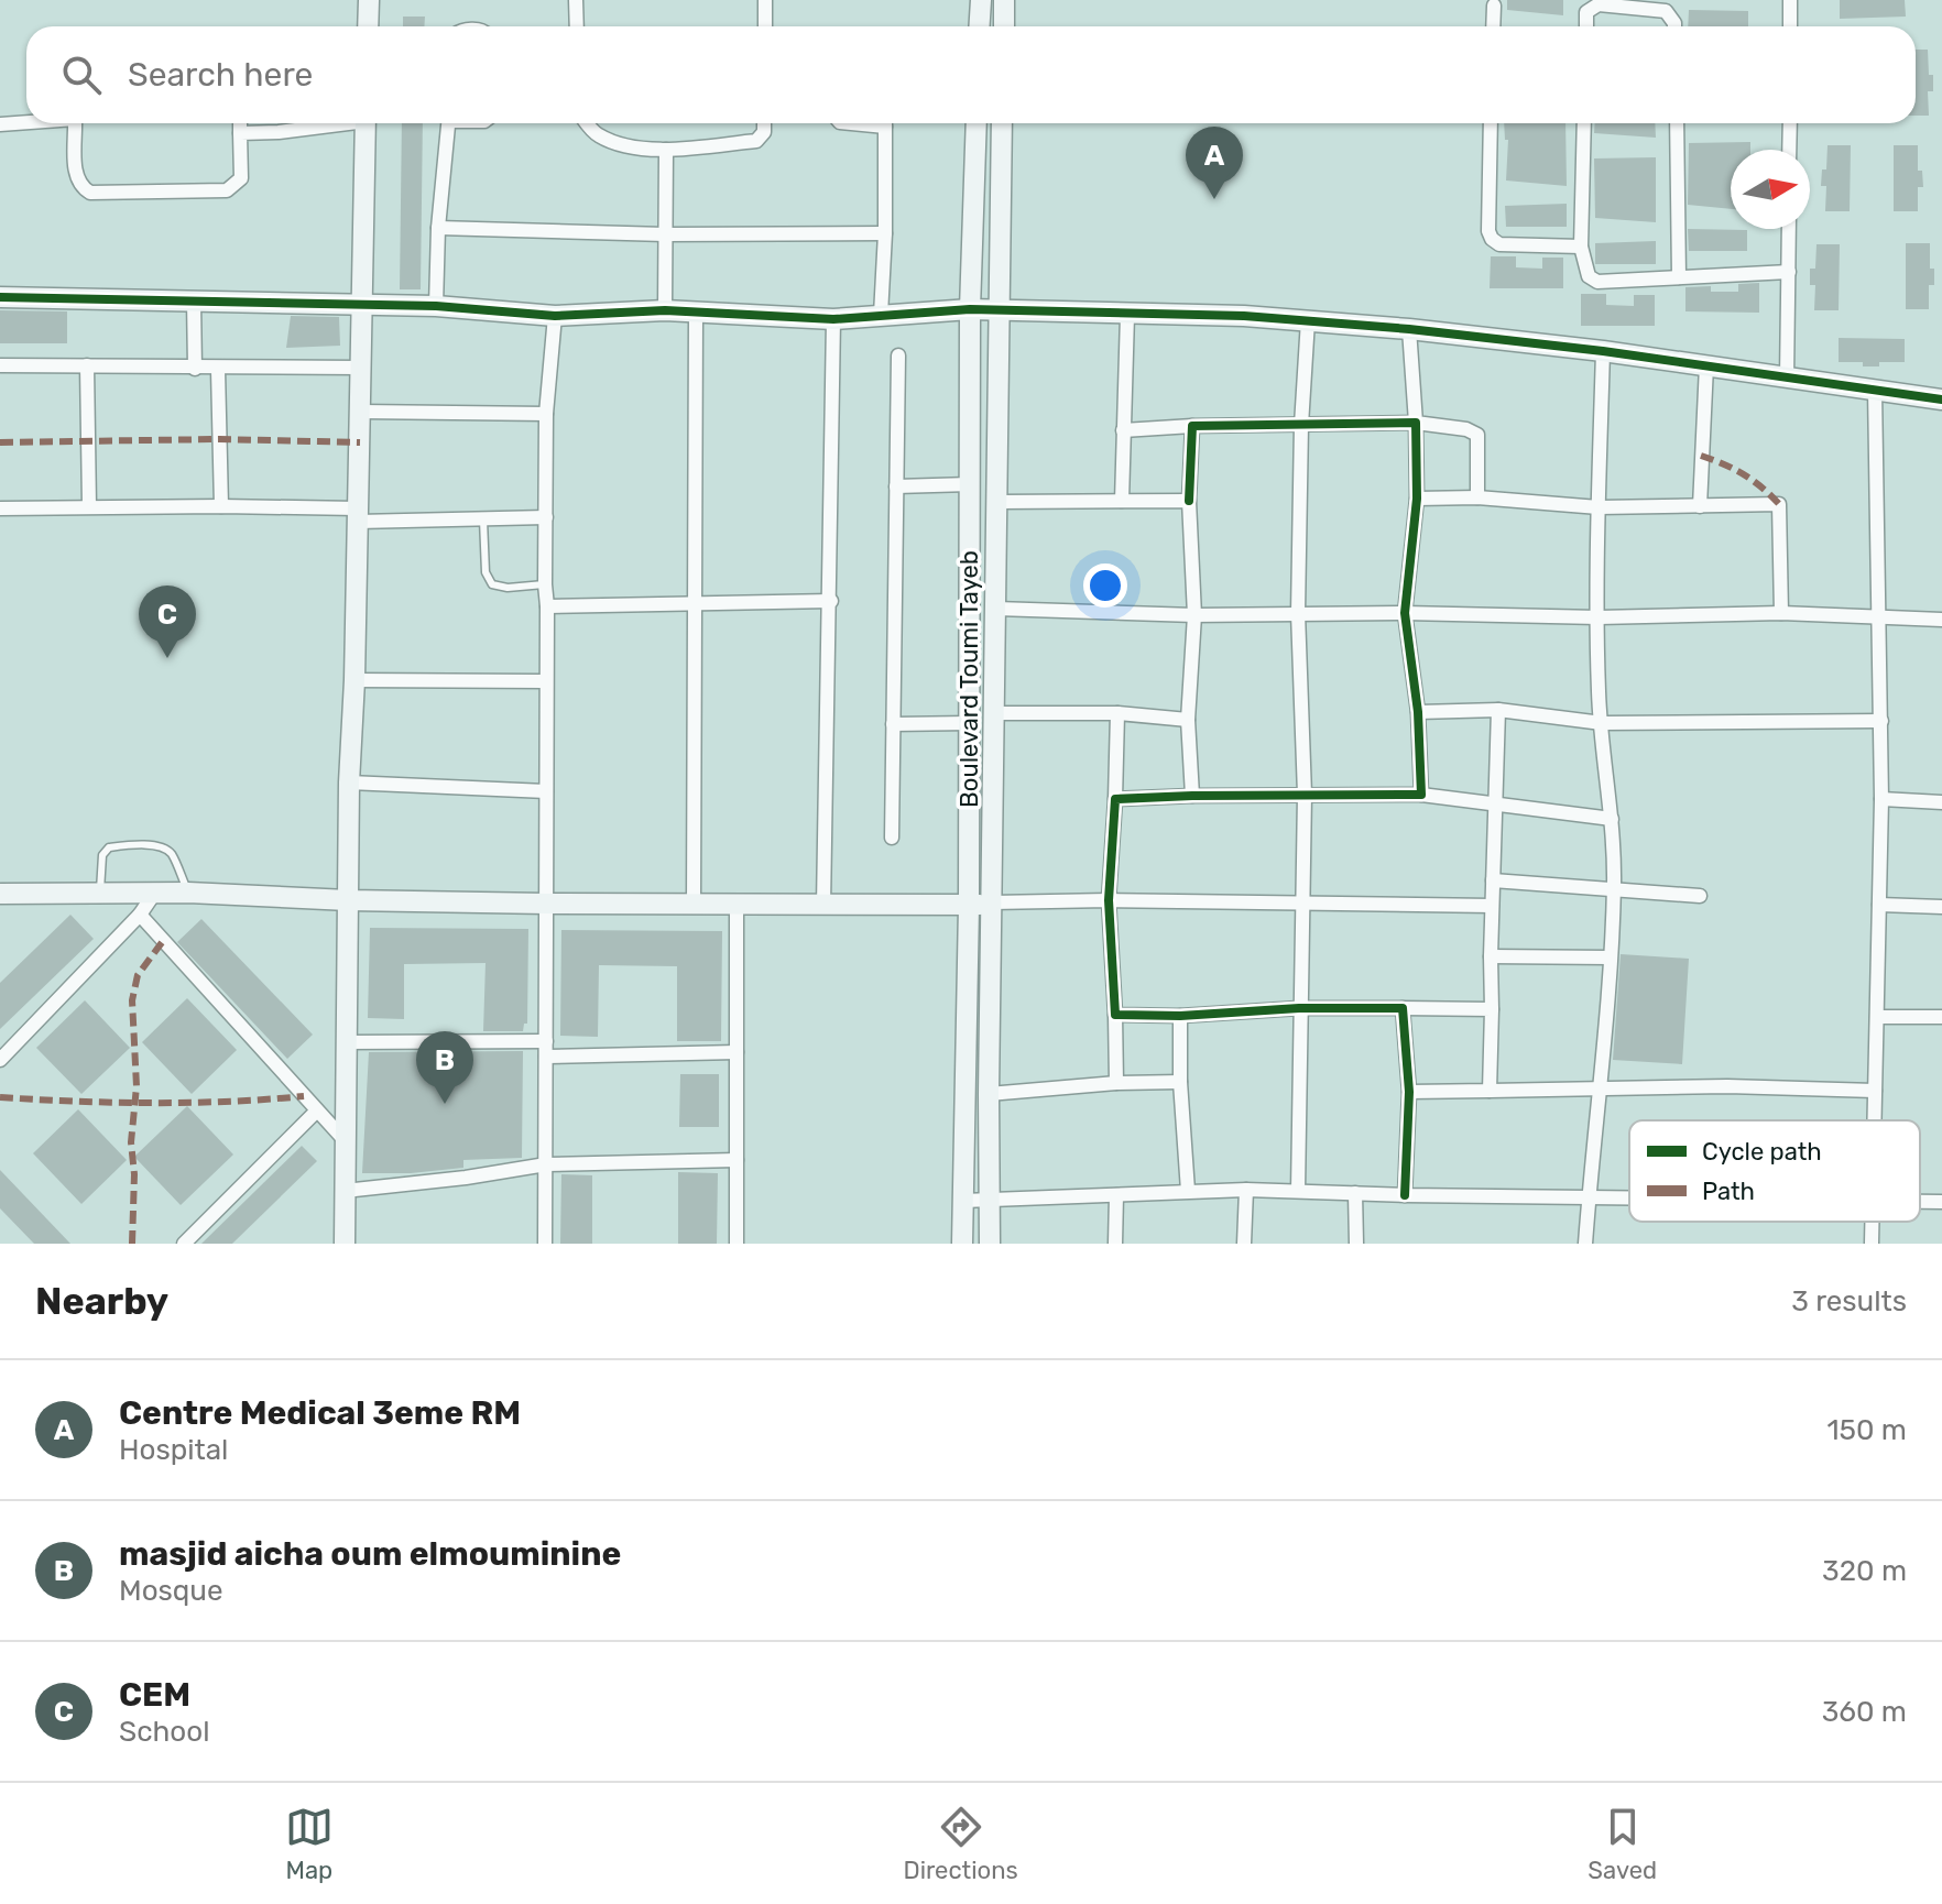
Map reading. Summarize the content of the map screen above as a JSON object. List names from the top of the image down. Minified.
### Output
{"streets":{"main road":["Boulevard Toumi Tayeb"]},"legend":["Cycle path","Path"],"north":"right","page":{"search":"Search here","pins":["A","C","B"],"heading":["Nearby","3 results"],"list":[{"mark":"A","name":"Centre Medical 3eme RM","note":"Hospital","value":"150 m"},{"mark":"B","name":"masjid aicha oum elmouminine","note":"Mosque","value":"320 m"},{"mark":"C","name":"CEM","note":"School","value":"360 m"}],"nav":["Map","Directions","Saved"]}}
